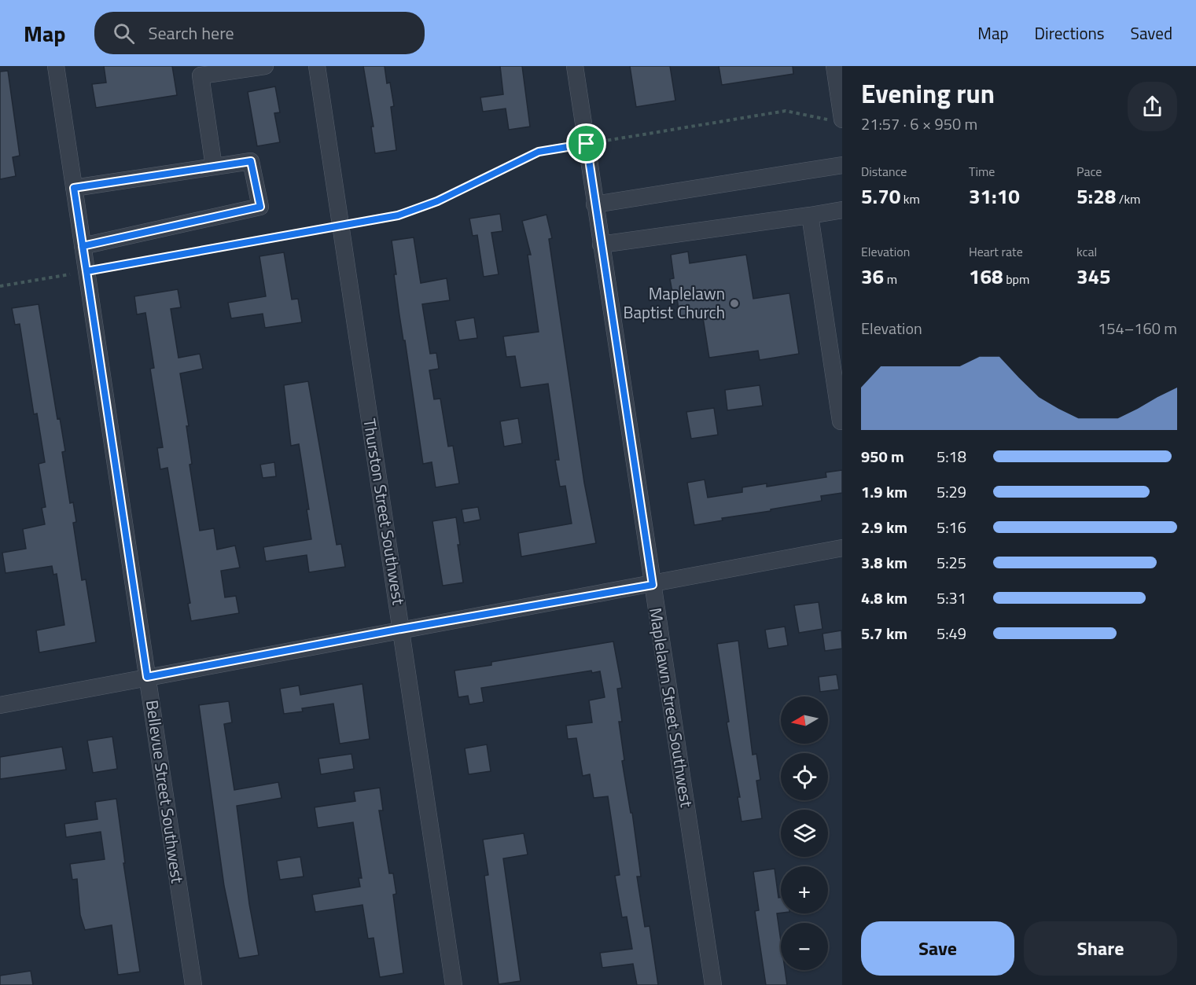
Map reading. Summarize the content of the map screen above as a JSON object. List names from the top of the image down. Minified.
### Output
{"streets":{"street":["Thurston Street Southwest","Maplelawn Street Southwest","Bellevue Street Southwest"]},"places":["Maplelawn Baptist Church"],"north":"left","page":{"header":"Map","search":"Search here","nav":["Map","Directions","Saved"],"heading":["Evening run","21:57 · 6 × 950 m"],"stats":[["Distance","5.70 km"],["Time","31:10"],["Pace","5:28 /km"],["Elevation","36 m"],["Heart rate","168 bpm"],["kcal","345"]],"chart":["Elevation","154–160 m"],"list":[{"name":"950 m","note":"5:18"},{"name":"1.9 km","note":"5:29"},{"name":"2.9 km","note":"5:16"},{"name":"3.8 km","note":"5:25"},{"name":"4.8 km","note":"5:31"},{"name":"5.7 km","note":"5:49"}],"map_buttons":["+","−"],"buttons":["Save","Share"]}}
